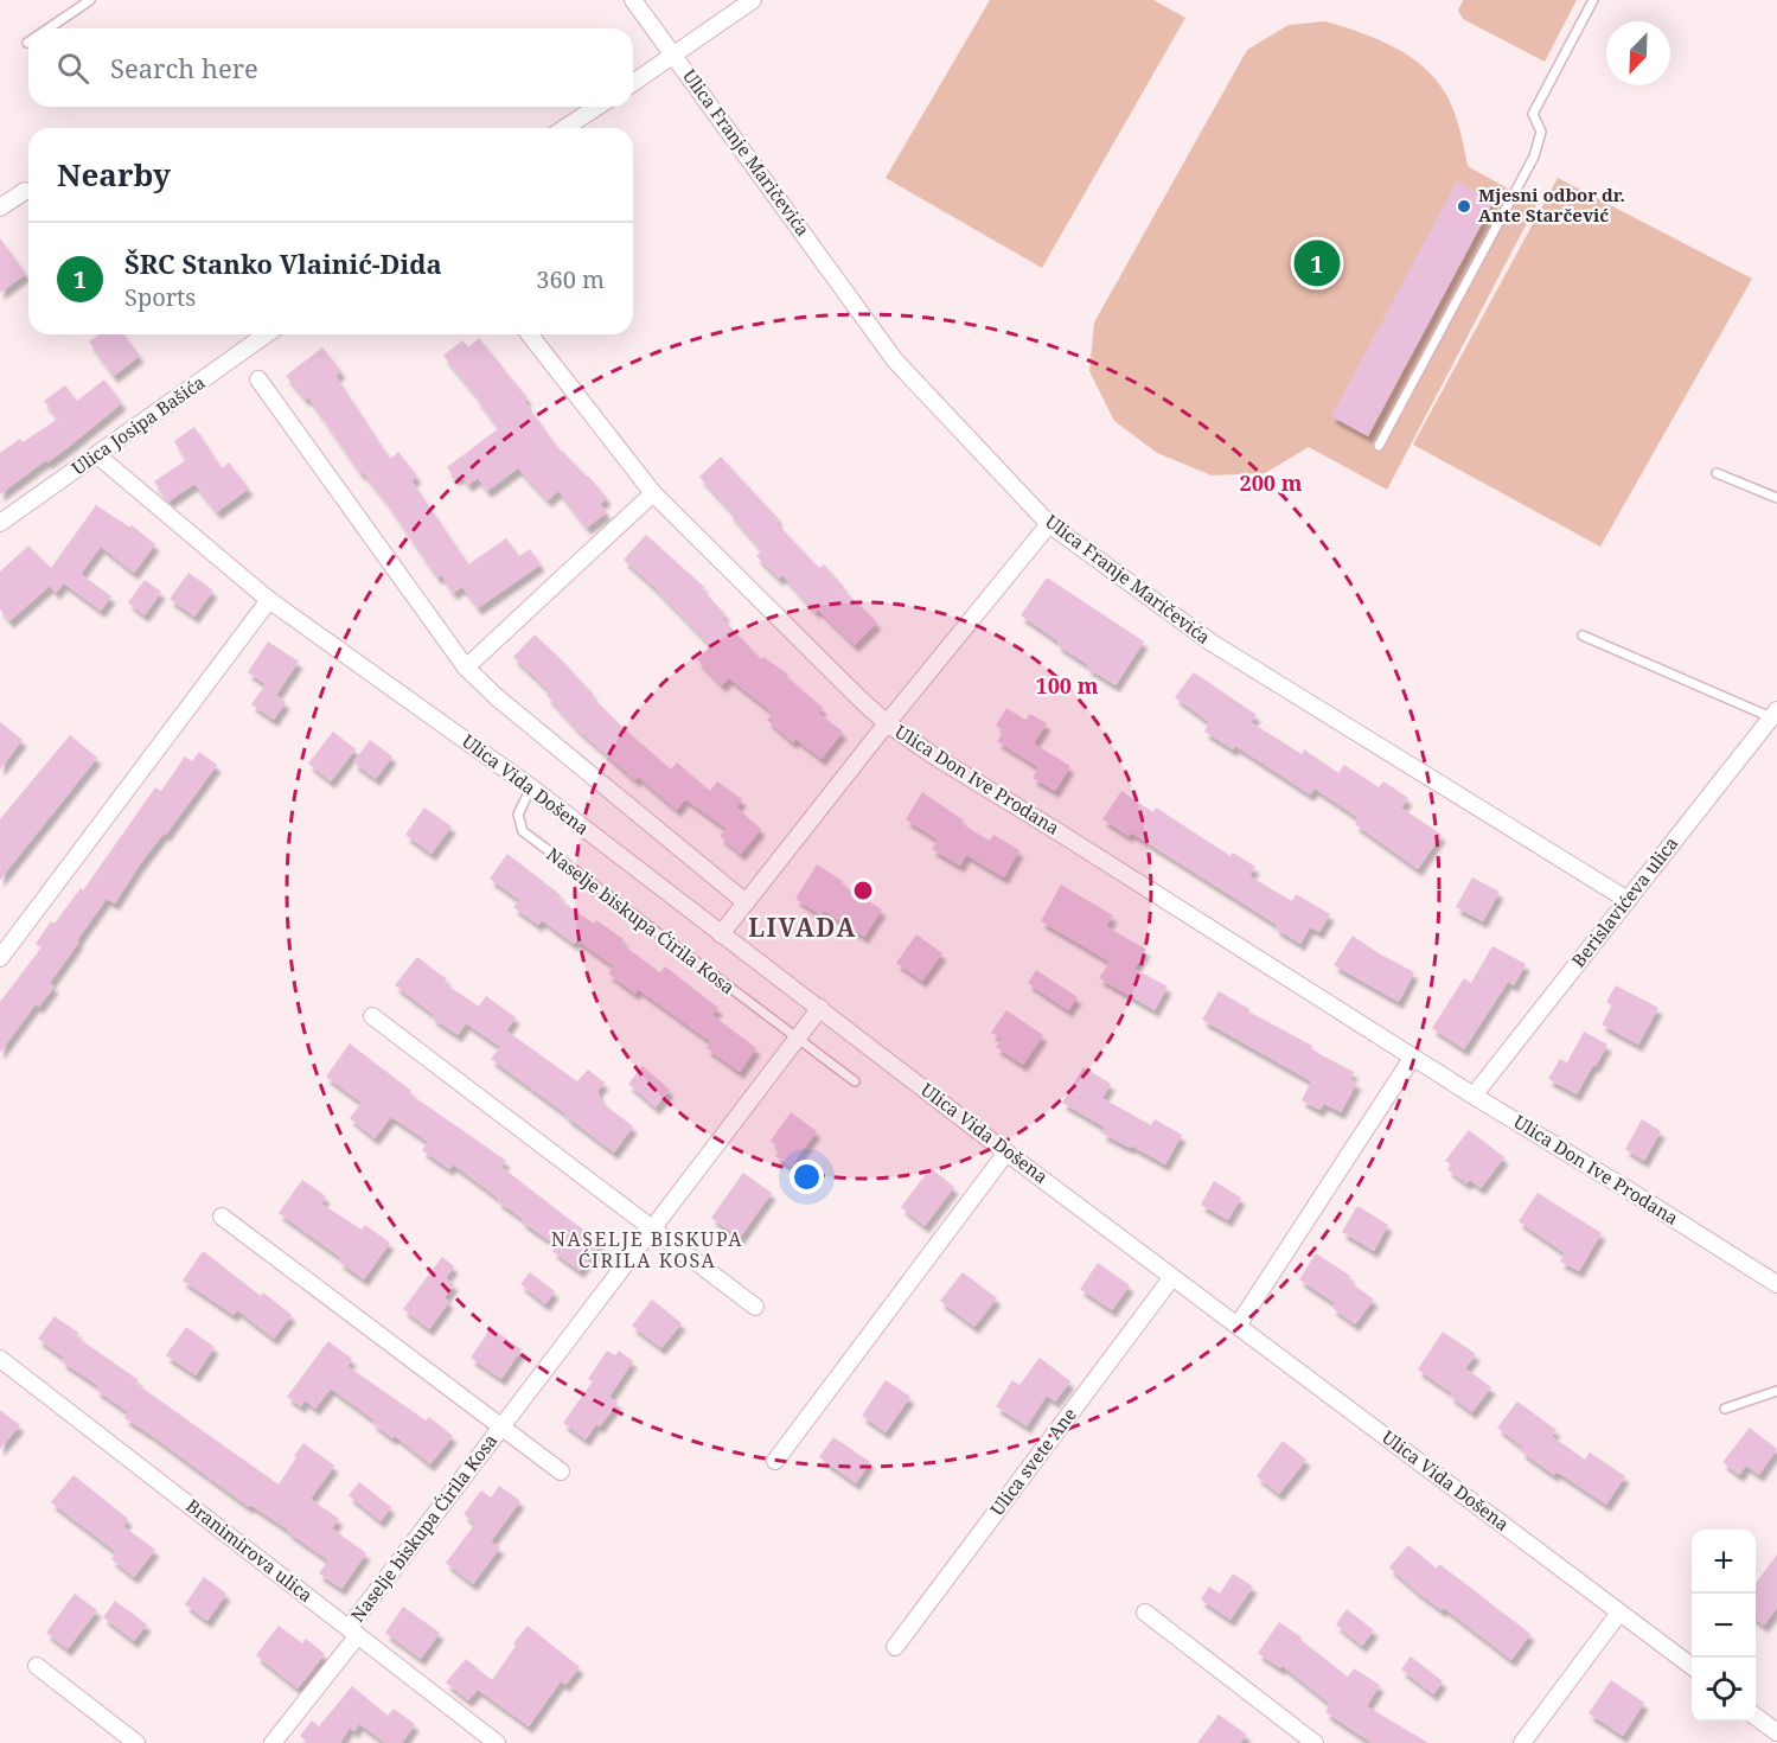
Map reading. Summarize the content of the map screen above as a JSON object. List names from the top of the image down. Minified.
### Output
{"streets":{"street":["Ulica Franje Maričevića","Ulica Josipa Bašića","Ulica Don Ive Prodana","Ulica Vida Došena","Berislavićeva ulica","Naselje biskupa Ćirila Kosa","Ulica svete Ane","Branimirova ulica"]},"crossings":[["Ulica Franje Maričevića","Berislavićeva ulica"],["Ulica Josipa Bašića","Ulica Vida Došena"],["Ulica Don Ive Prodana","Berislavićeva ulica"],["Ulica Vida Došena","Naselje biskupa Ćirila Kosa"],["Ulica Vida Došena","Ulica svete Ane"],["Naselje biskupa Ćirila Kosa","Branimirova ulica"]],"districts":["LIVADA","NASELJE BISKUPA ĆIRILA KOSA"],"places":["Mjesni odbor dr. Ante Starčević"],"north":"bottom left","page":{"search":"Search here","heading":"Nearby","list":[{"mark":"1","name":"ŠRC Stanko Vlainić-Dida","note":"Sports","value":"360 m"}],"pins":"1","map_buttons":["+","−"]},"rings":["200 m","100 m"]}
